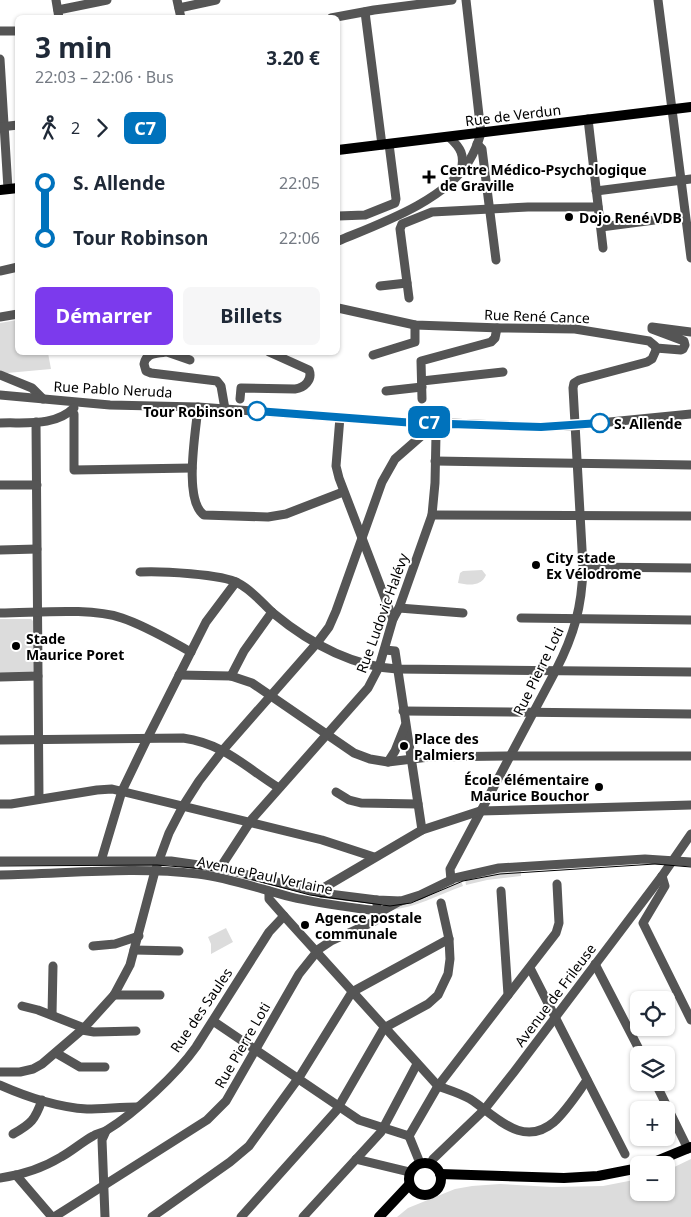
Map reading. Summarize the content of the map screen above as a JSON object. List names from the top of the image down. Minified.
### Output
{"streets":{"main road":["Rue de Verdun"],"street":["Rue René Cance","Rue Pablo Neruda","Rue Ludovic Halévy","Rue Pierre Loti","Avenue Paul Verlaine","Avenue de Frileuse","Rue des Saules"]},"crossings":[["Rue Pablo Neruda","Rue Ludovic Halévy"],["Rue Ludovic Halévy","Avenue Paul Verlaine"],["Rue Pierre Loti","Avenue Paul Verlaine"],["Avenue Paul Verlaine","Avenue de Frileuse"]],"places":{"health":["Centre Médico-Psychologique de Graville"],"other":["Dojo René VDB","Tour Robinson","S. Allende","City stade Ex Vélodrome","Stade Maurice Poret","Place des Palmiers","École élémentaire Maurice Bouchor","Agence postale communale"]},"lines":["bus line C7"],"page":{"on_map":"C7","heading":["3 min","22:03 – 22:06 · Bus","3.20 €"],"legs":["2","C7"],"list":[{"name":"S. Allende","value":"22:05"},{"name":"Tour Robinson","value":"22:06"}],"buttons":["Démarrer","Billets"],"map_buttons":["+","−"]}}
